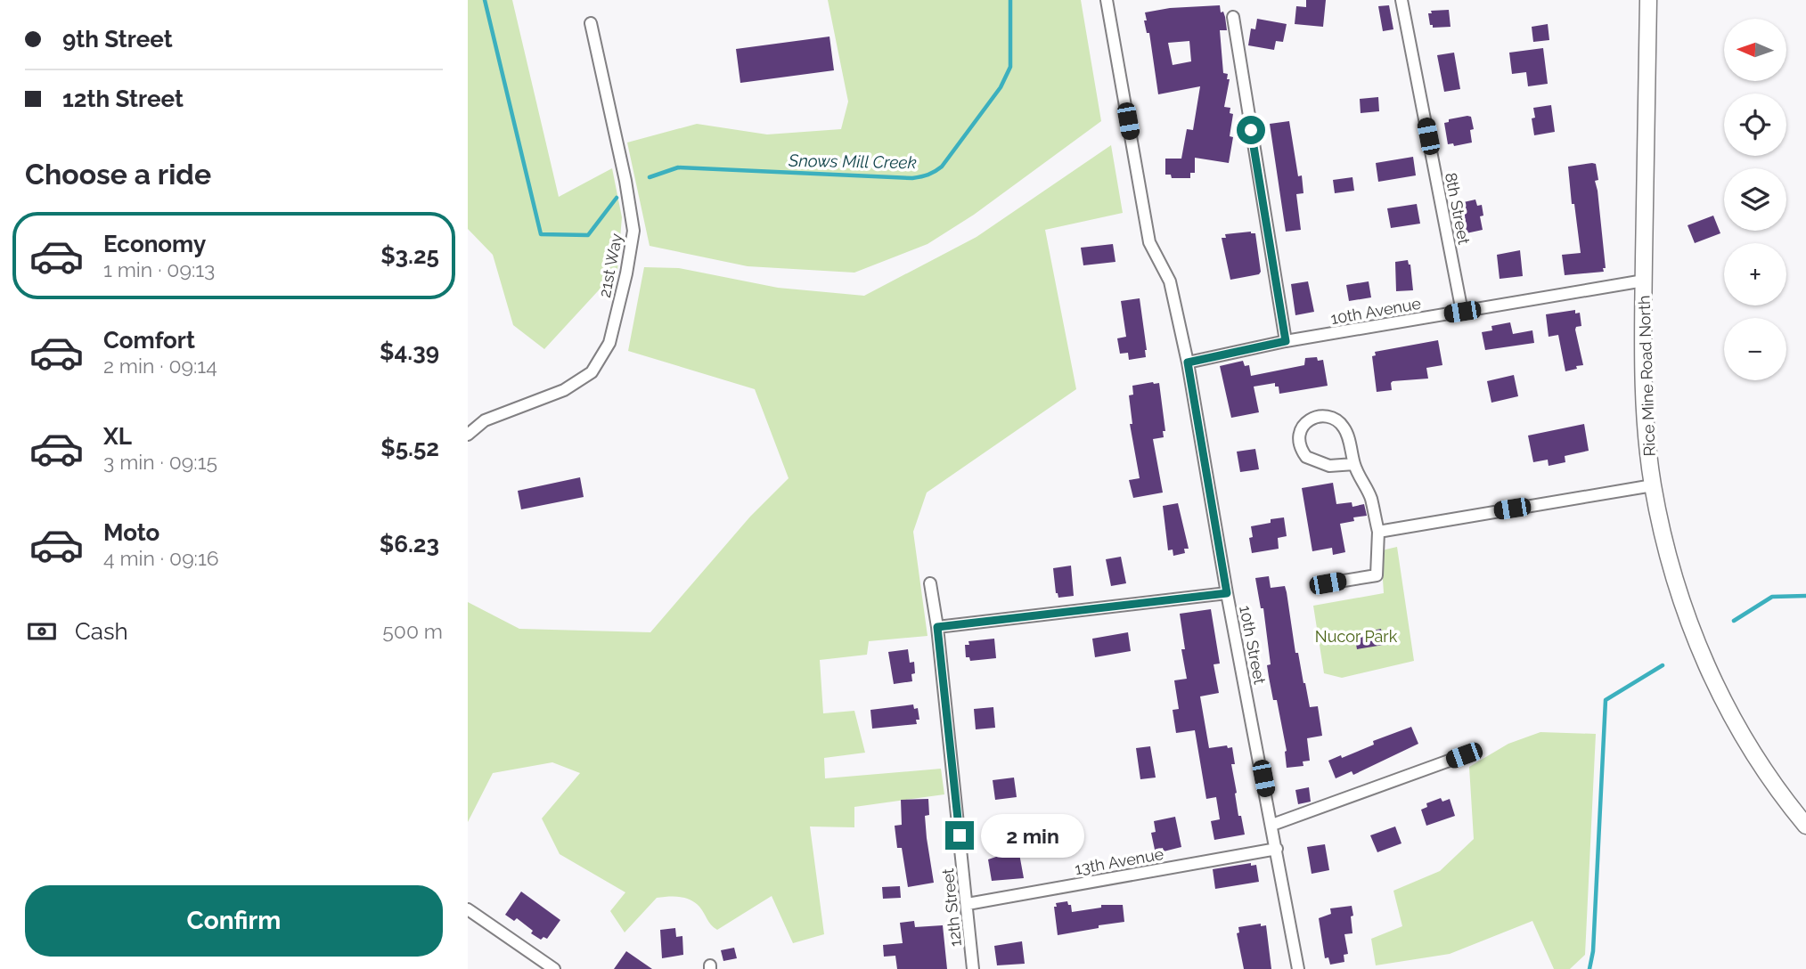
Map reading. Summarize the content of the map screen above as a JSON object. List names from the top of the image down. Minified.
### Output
{"streets":{"main road":["Rice Mine Road North"],"street":["8th Street","21st Way","10th Avenue","10th Street","13th Avenue","12th Street"]},"crossings":[["8th Street","10th Avenue"],["10th Avenue","Rice Mine Road North"],["10th Avenue","10th Street"],["10th Street","13th Avenue"],["13th Avenue","12th Street"]],"water":["Snows Mill Creek"],"parks":["Nucor Park"],"north":"left","page":{"banner":["9th Street","12th Street"],"map_buttons":["+","−"],"heading":"Choose a ride","list":[{"name":"Economy","note":"1 min · 09:13","value":"$3.25"},{"name":"Comfort","note":"2 min · 09:14","value":"$4.39"},{"name":"XL","note":"3 min · 09:15","value":"$5.52"},{"name":"Moto","note":"4 min · 09:16","value":"$6.23"}],"pay":["Cash","500 m"],"bubble":"2 min","buttons":"Confirm"}}
